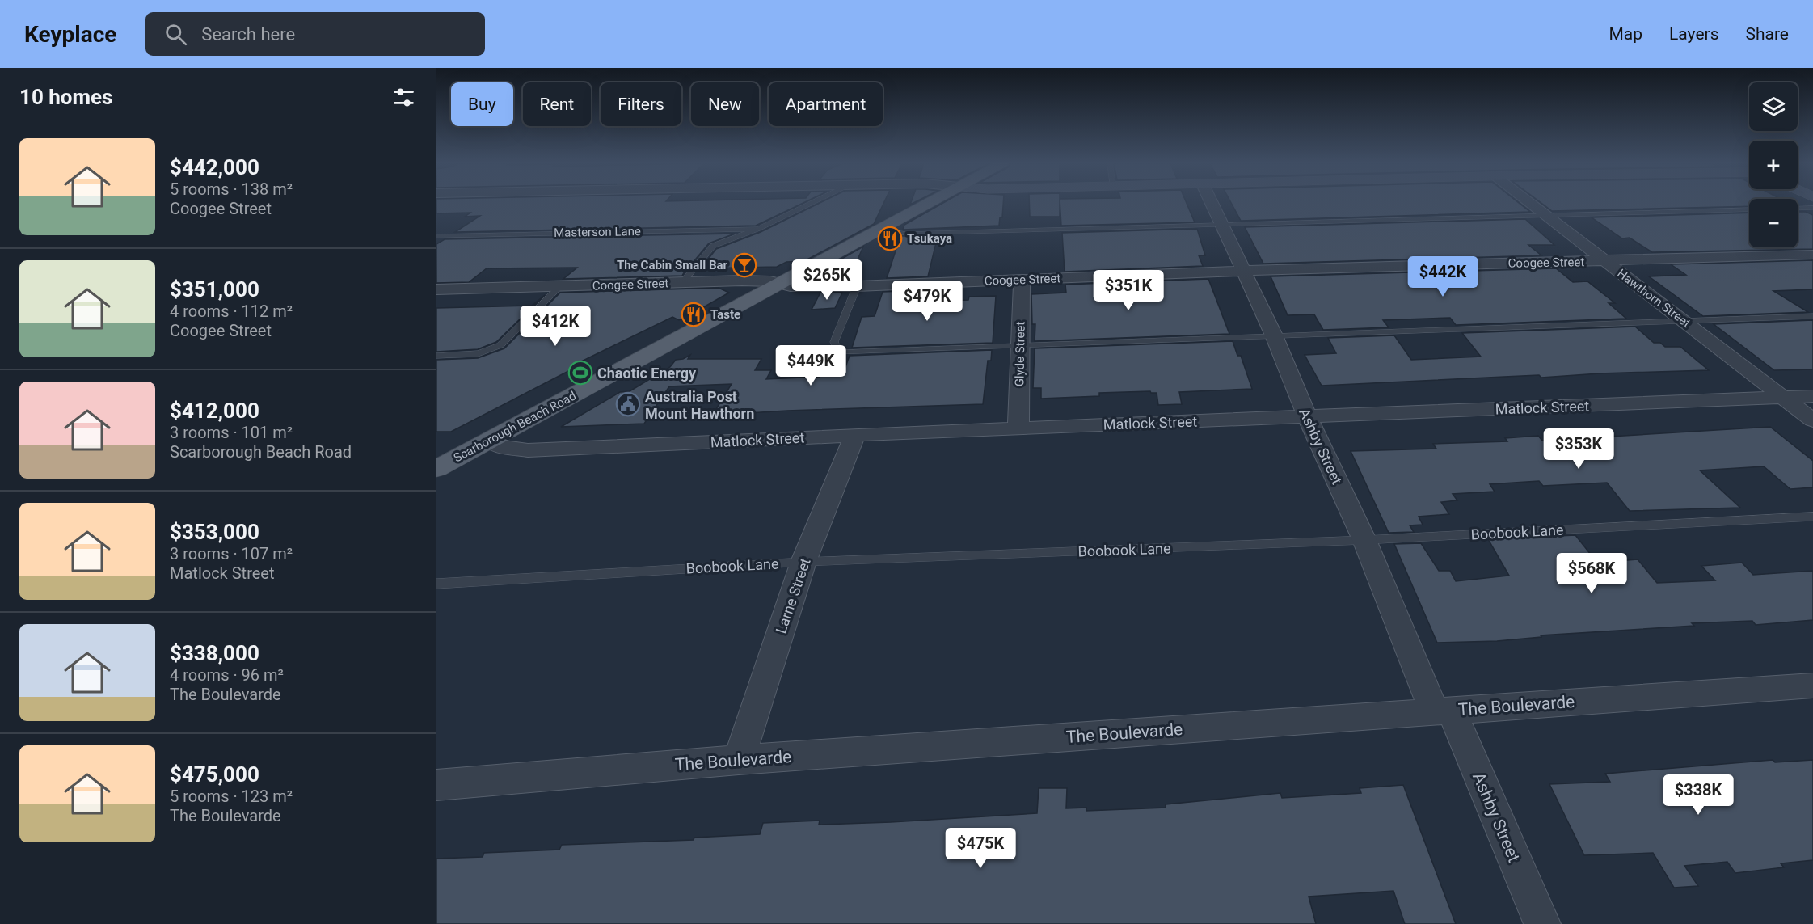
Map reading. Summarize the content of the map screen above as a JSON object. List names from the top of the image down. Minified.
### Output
{"streets":{"main road":["Scarborough Beach Road"],"street":["Coogee Street","Hawthorn Street","Glyde Street","Matlock Street","Ashby Street","Larne Street","The Boulevarde"],"lane":["Masterson Lane","Boobook Lane"]},"crossings":[["Coogee Street","Hawthorn Street"],["Coogee Street","Glyde Street"],["Coogee Street","Scarborough Beach Road"],["Coogee Street","Ashby Street"],["Hawthorn Street","Matlock Street"],["Glyde Street","Matlock Street"],["Matlock Street","Scarborough Beach Road"],["Matlock Street","Ashby Street"],["Matlock Street","Larne Street"],["Ashby Street","Boobook Lane"],["Ashby Street","The Boulevarde"],["Boobook Lane","Larne Street"],["Larne Street","The Boulevarde"]],"places":{"restaurant":["Tsukaya","Taste"],"bar":["The Cabin Small Bar"],"sports":["Chaotic Energy"],"public building":["Australia Post Mount Hawthorn"]},"page":{"header":"Keyplace","search":"Search here","nav":["Map","Layers","Share"],"heading":"10 homes","map_buttons":["+","−"],"chip":["Buy","Rent","Filters","New","Apartment"],"list":[{"name":"$442,000","note":"5 rooms · 138 m² · Coogee Street"},{"name":"$351,000","note":"4 rooms · 112 m² · Coogee Street"},{"name":"$412,000","note":"3 rooms · 101 m² · Scarborough Beach Road"},{"name":"$353,000","note":"3 rooms · 107 m² · Matlock Street"},{"name":"$338,000","note":"4 rooms · 96 m² · The Boulevarde"},{"name":"$475,000","note":"5 rooms · 123 m² · The Boulevarde"}],"price":["$442K","$265K","$351K","$479K","$412K","$449K","$353K","$568K","$338K","$475K"]}}
